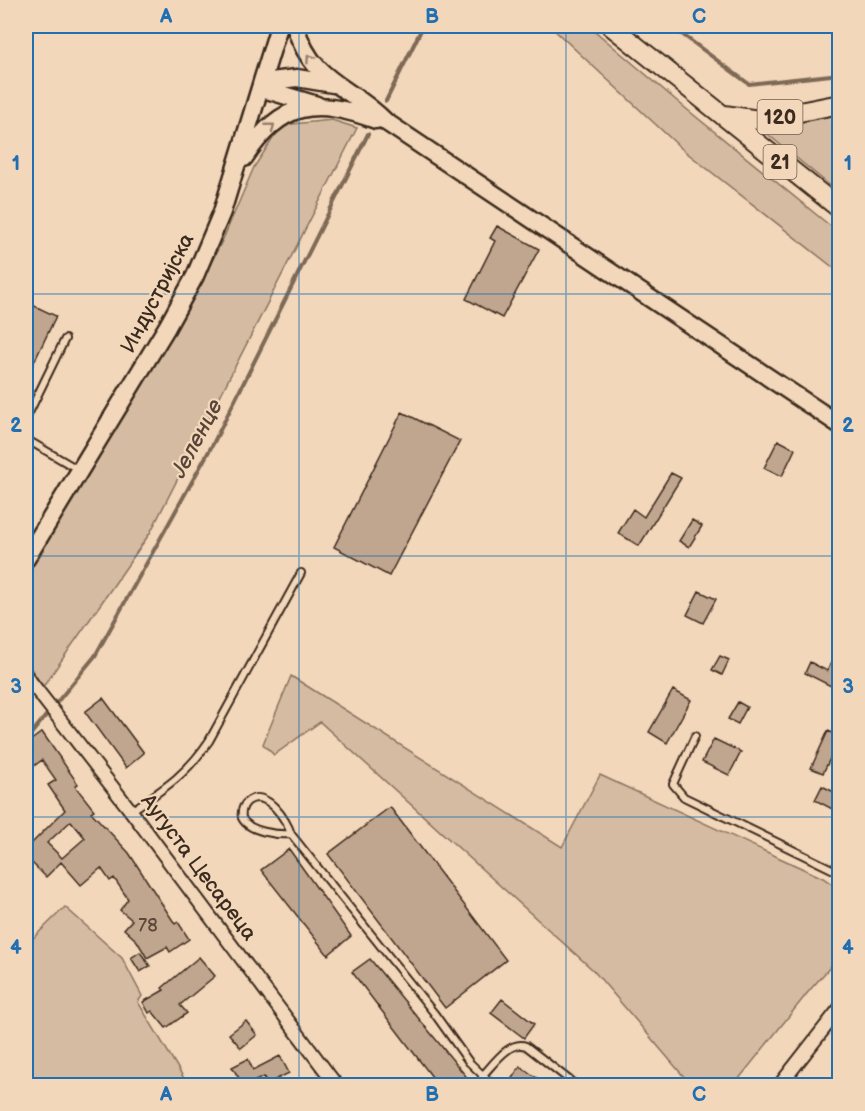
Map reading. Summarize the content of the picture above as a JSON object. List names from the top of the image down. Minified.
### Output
{"streets":{"main road":["120","21","Индустријска"],"street":["Аугуста Цесареца"]},"crossings":[["120","21"]],"water":["Јеленце"],"house_numbers":["78"],"grid":{"columns":["A","B","C"],"rows":["1","2","3","4"]}}
